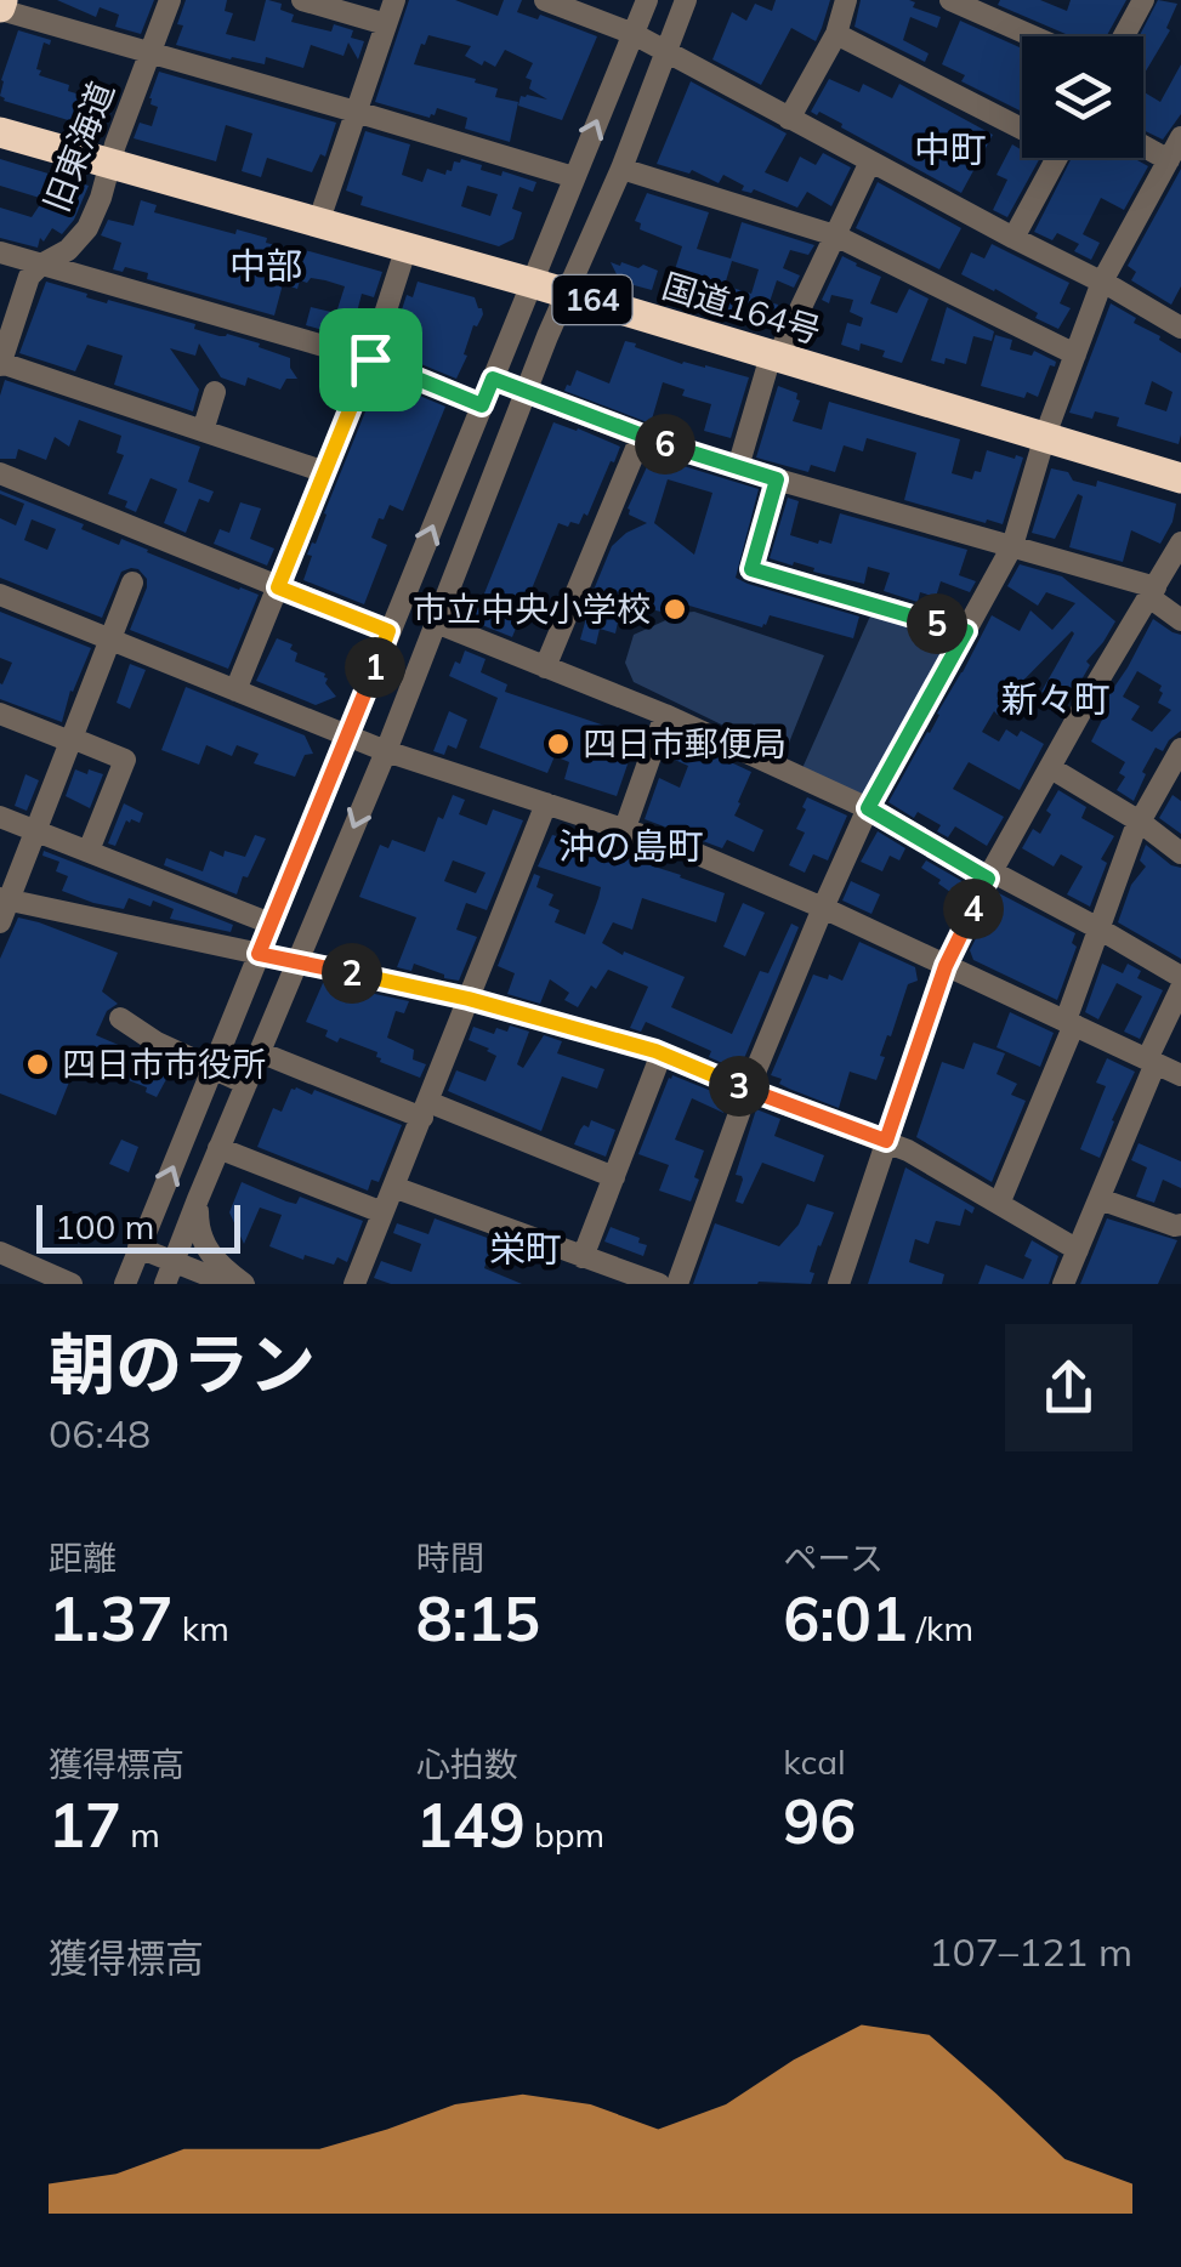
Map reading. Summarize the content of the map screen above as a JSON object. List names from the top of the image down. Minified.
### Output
{"streets":{"highway":["164","国道164号"],"street":["旧東海道"]},"crossings":[["旧東海道","国道164号"]],"districts":["中町","中部","新々町","沖の島町","栄町"],"places":["市立中央小学校","四日市郵便局","四日市市役所"],"scale_bar":"100 m","page":{"pins":["6","5","1","4","2","3"],"scale":"100 m","heading":["朝のラン","06:48"],"stats":[["距離","1.37 km"],["時間","8:15"],["ペース","6:01 /km"],["獲得標高","17 m"],["心拍数","149 bpm"],["kcal","96"]],"chart":["獲得標高","107–121 m"]}}
